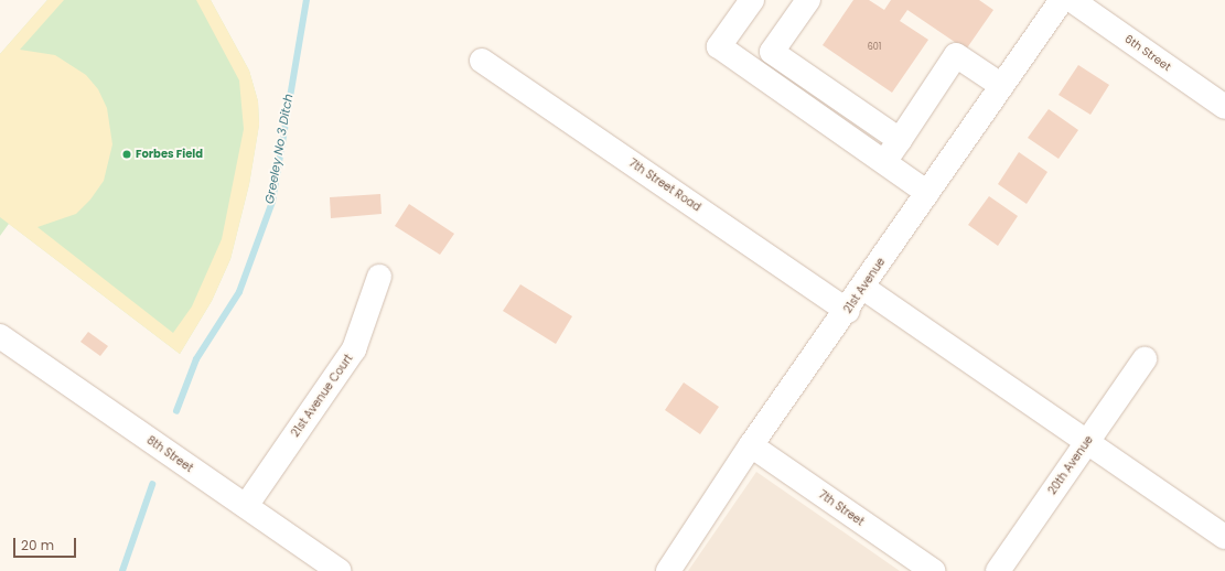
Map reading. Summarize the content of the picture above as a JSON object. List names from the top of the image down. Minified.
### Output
{"streets":{"street":["6th Street","7th Street Road","21st Avenue","21st Avenue Court","8th Street","20th Avenue","7th Street"]},"crossings":[["7th Street Road","21st Avenue"],["21st Avenue","7th Street"],["21st Avenue Court","8th Street"]],"water":["Greeley No 3 Ditch"],"places":["Forbes Field"],"house_numbers":["601"],"scale_bar":"20 m"}
